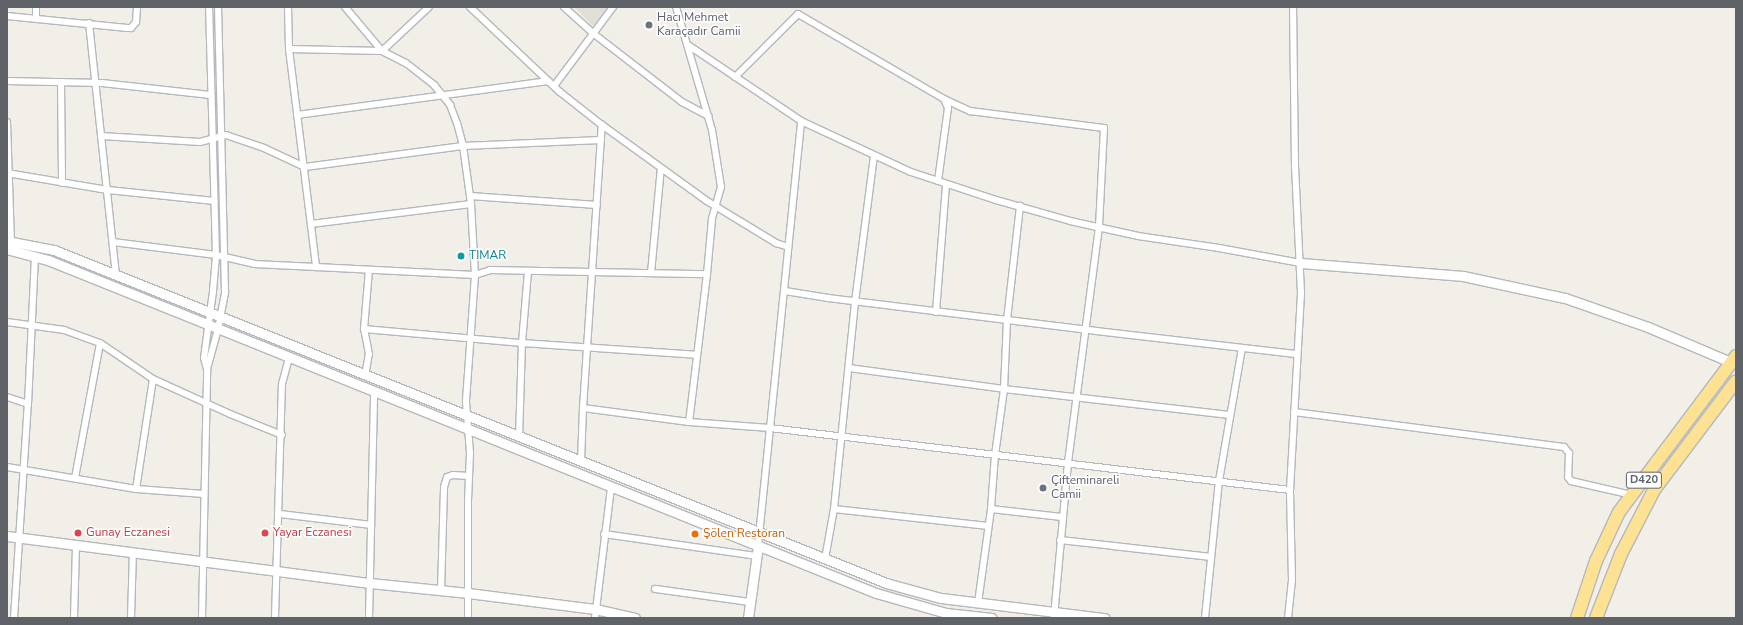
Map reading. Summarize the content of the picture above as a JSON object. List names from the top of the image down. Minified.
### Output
{"streets":{"highway":["D420"]},"places":["Hacı Mehmet Karaçadır Camii","TIMAR","Çifteminareli Camii","Gunay Eczanesi","Yayar Eczanesi","Şölen Restoran"]}
